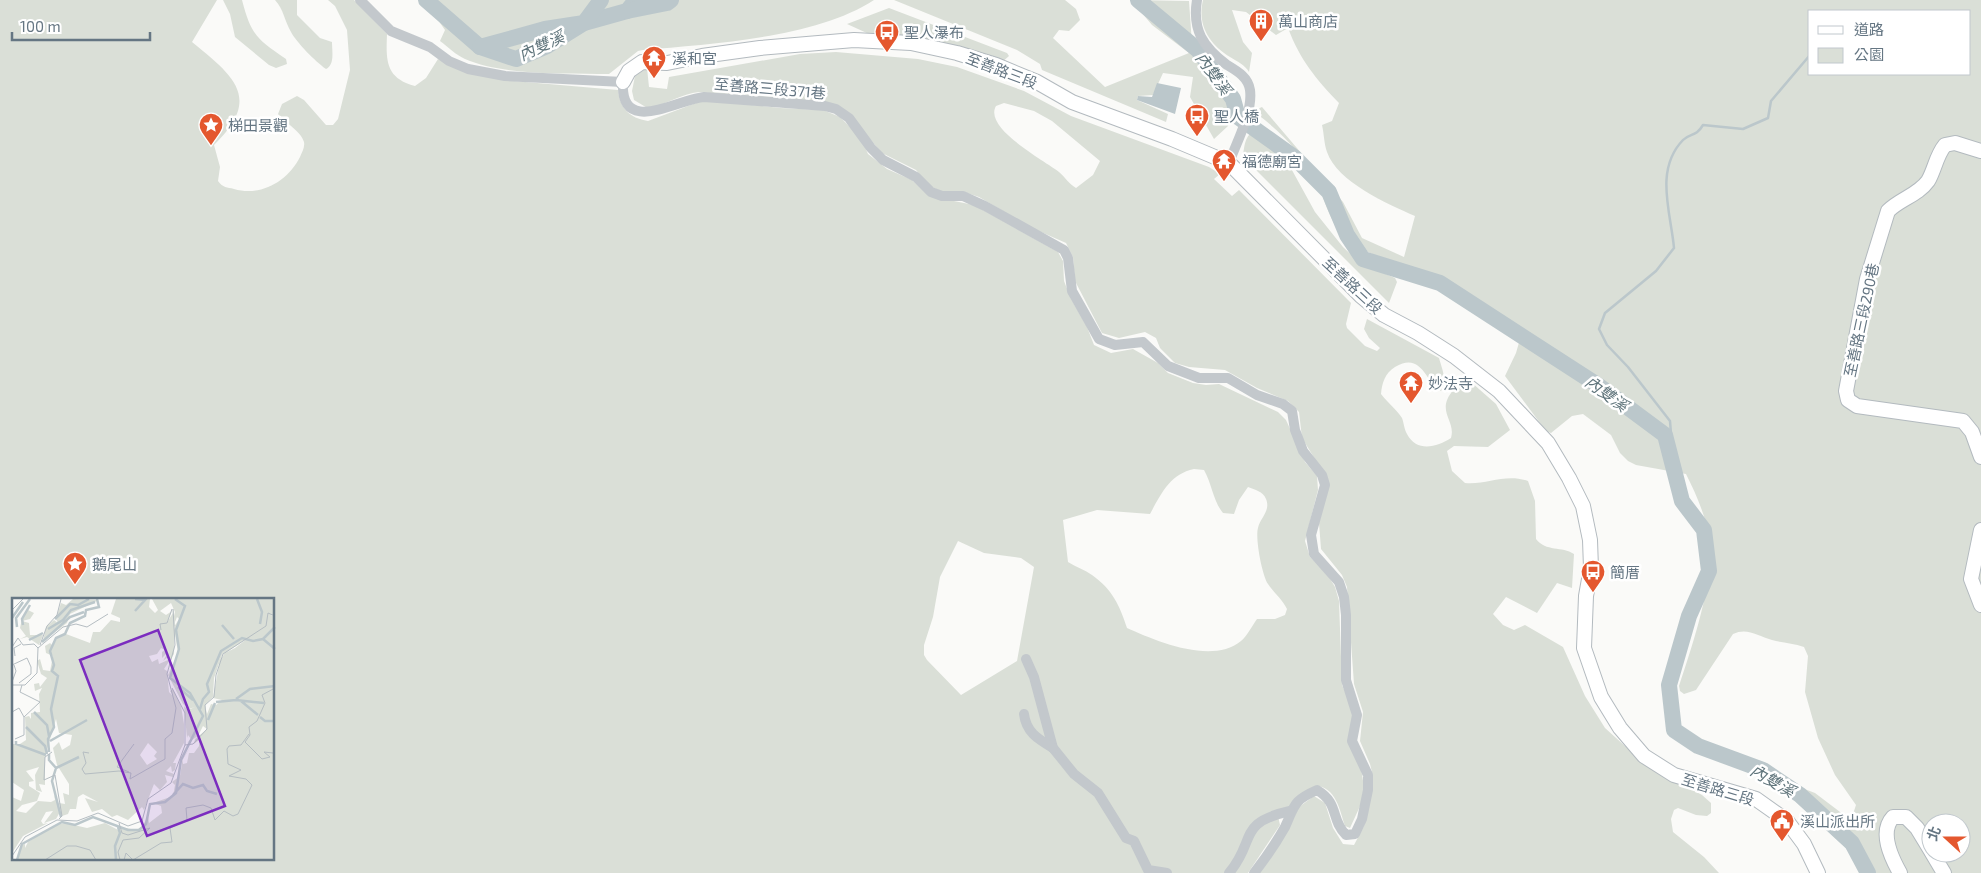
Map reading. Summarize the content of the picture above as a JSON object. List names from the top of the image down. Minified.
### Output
{"streets":{"street":["至善路三段","至善路三段371巷","至善路三段290巷"]},"crossings":[["至善路三段","至善路三段371巷"]],"water":["內雙溪"],"places":{"building":["萬山商店"],"bus stop":["聖人瀑布","聖人橋","簡厝"],"temple":["溪和宮","福德廟宮","妙法寺"],"place":["梯田景觀","鵝尾山"],"public building":["溪山派出所"]},"legend":["道路","公園"],"scale_bar":"100 m","north":"left"}
